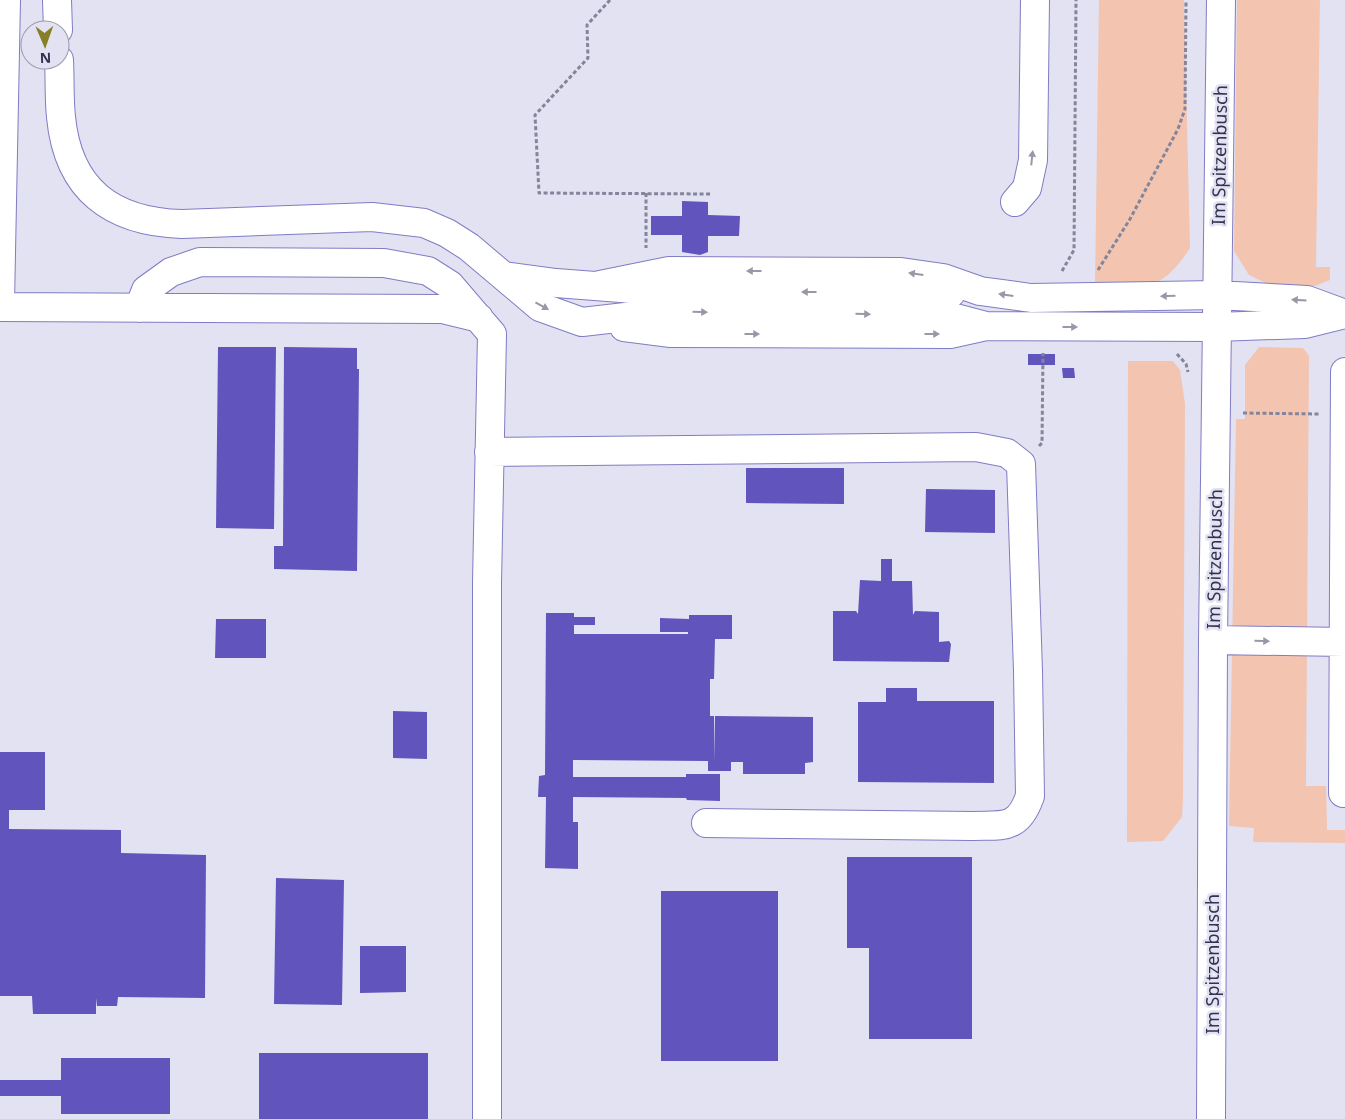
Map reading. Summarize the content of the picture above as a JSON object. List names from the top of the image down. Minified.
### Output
{"streets":{"street":["Im Spitzenbusch"]},"north":"bottom"}
